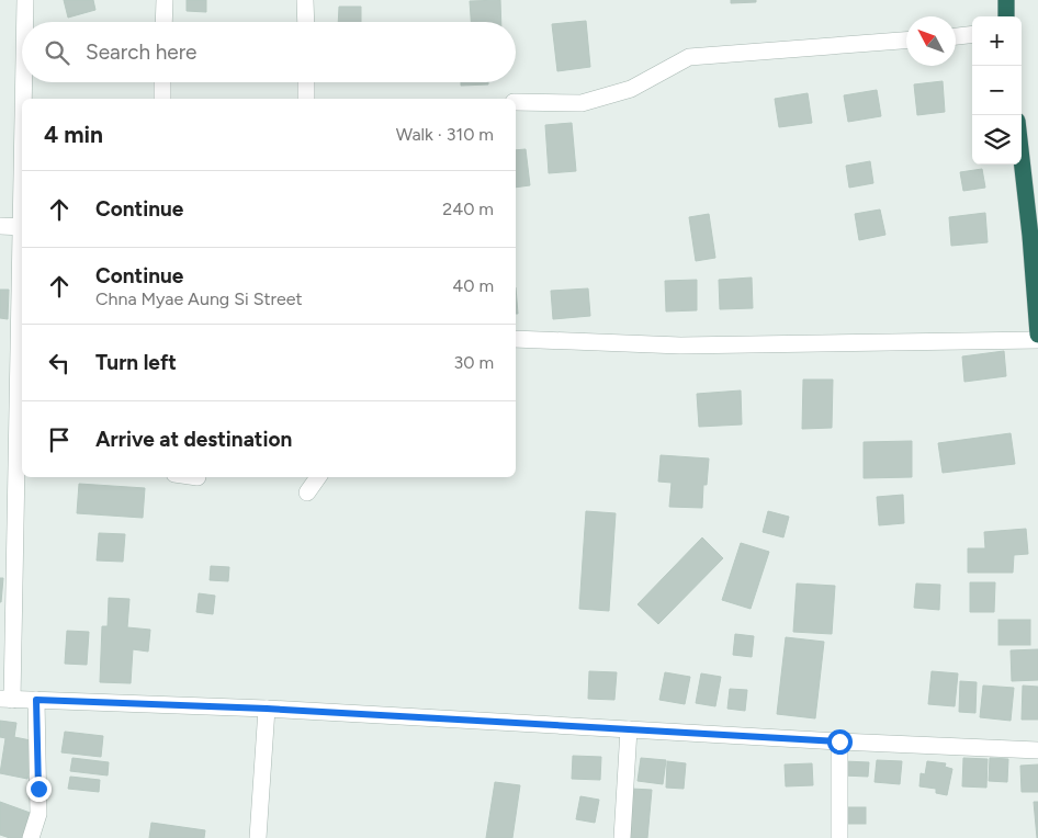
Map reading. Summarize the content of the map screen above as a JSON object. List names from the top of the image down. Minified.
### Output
{"north":"top left","page":{"map_buttons":["+","−"],"search":"Search here","heading":["4 min","Walk · 310 m"],"list":[["Continue","240 m"],["Continue","Chna Myae Aung Si Street","40 m"],["Turn left","30 m"],"Arrive at destination"]}}
